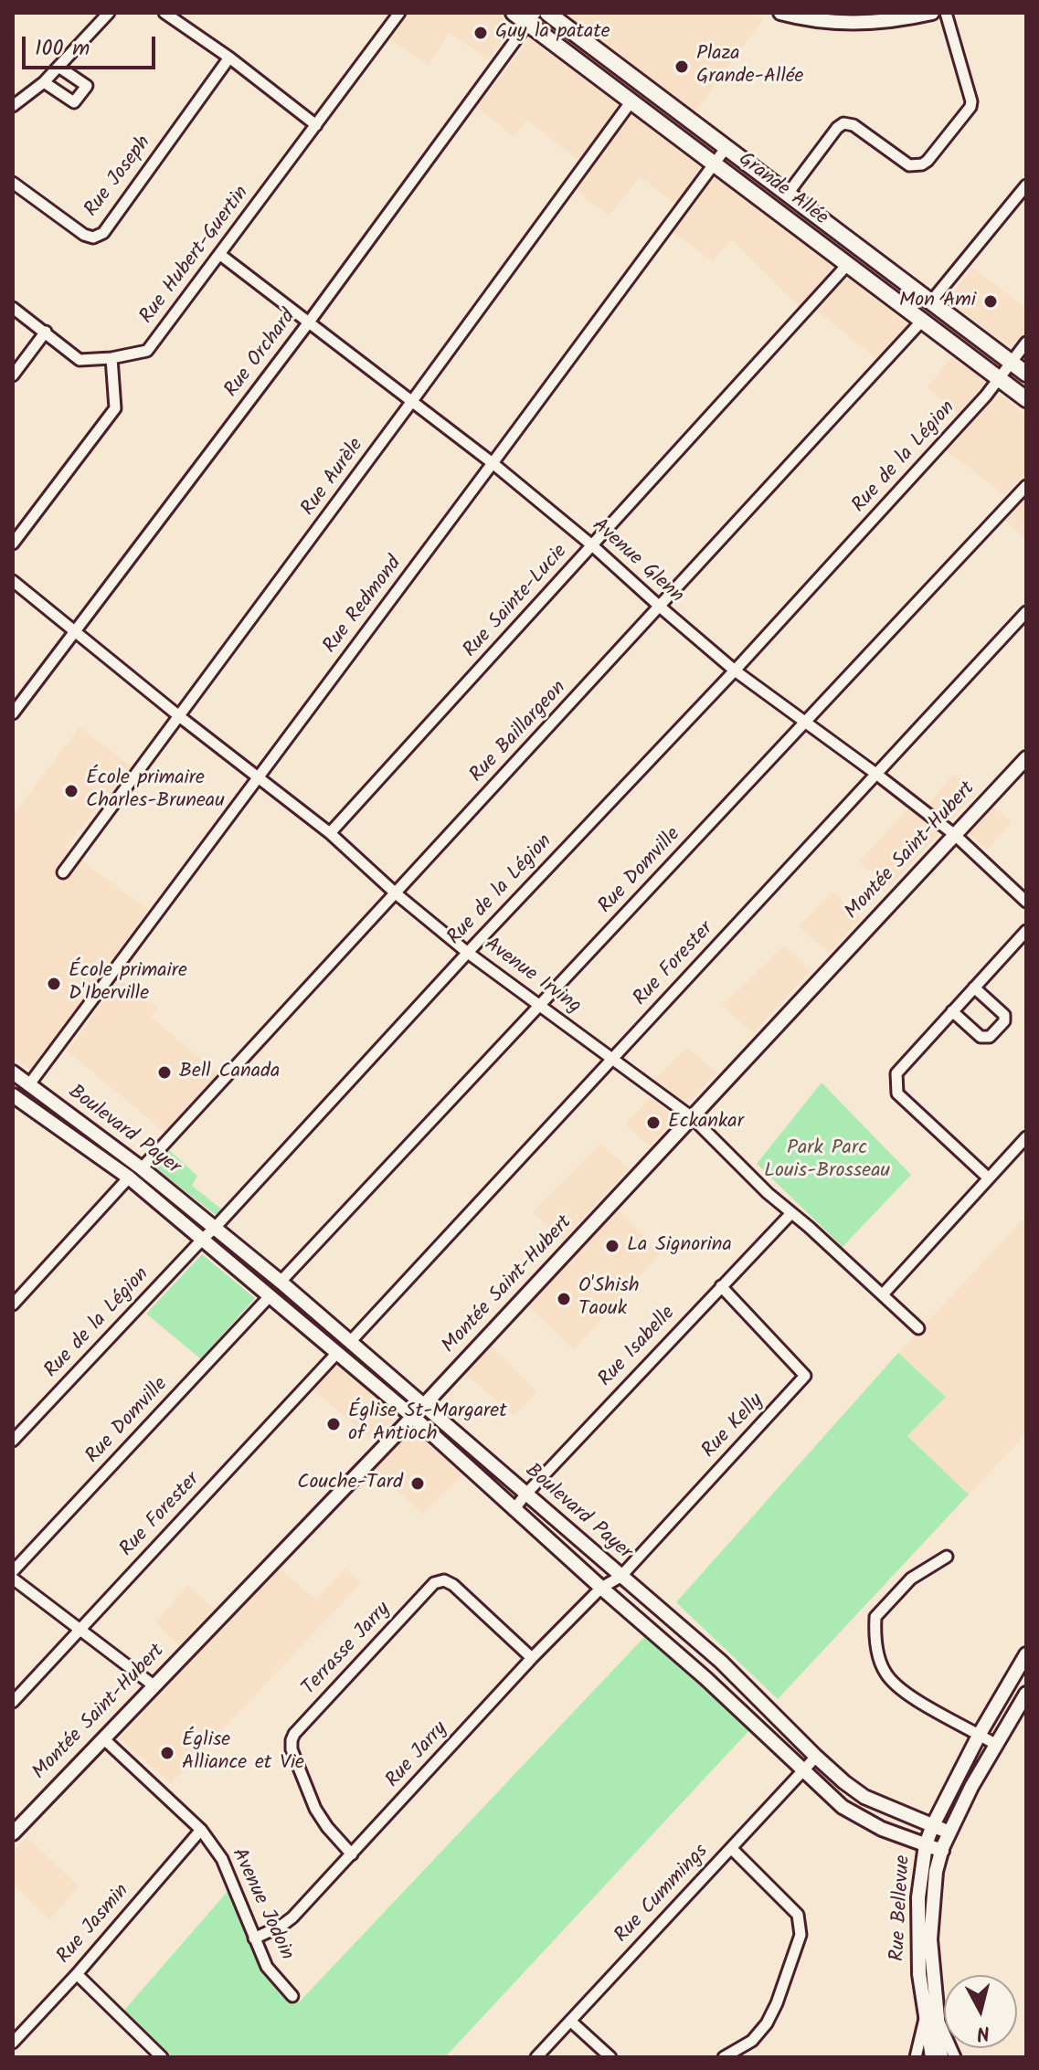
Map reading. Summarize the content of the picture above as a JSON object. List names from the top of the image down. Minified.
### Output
{"streets":{"main road":["Grande Allée"],"street":["Rue Joseph","Rue Hubert-Guertin","Rue Orchard","Rue de la Légion","Rue Aurèle","Avenue Glenn","Rue Sainte-Lucie","Rue Redmond","Rue Baillargeon","Montée Saint-Hubert","Rue Domville","Rue Forester","Avenue Irving","Boulevard Payer","Rue Isabelle","Rue Kelly","Terrasse Jarry","Rue Jarry","Rue Cummings","Avenue Jodoin","Rue Bellevue","Rue Jasmin"]},"crossings":[["Grande Allée","Rue Orchard"],["Grande Allée","Rue de la Légion"],["Grande Allée","Rue Aurèle"],["Grande Allée","Rue Sainte-Lucie"],["Grande Allée","Rue Redmond"],["Grande Allée","Rue Baillargeon"],["Rue Hubert-Guertin","Avenue Glenn"],["Rue Orchard","Avenue Glenn"],["Rue Orchard","Avenue Irving"],["Rue de la Légion","Avenue Glenn"],["Rue de la Légion","Avenue Irving"],["Rue de la Légion","Boulevard Payer"],["Rue Aurèle","Avenue Glenn"],["Rue Aurèle","Avenue Irving"],["Avenue Glenn","Rue Sainte-Lucie"],["Avenue Glenn","Rue Redmond"],["Avenue Glenn","Rue Baillargeon"],["Avenue Glenn","Montée Saint-Hubert"],["Avenue Glenn","Rue Domville"],["Avenue Glenn","Rue Forester"],["Rue Sainte-Lucie","Avenue Irving"],["Rue Redmond","Avenue Irving"],["Rue Redmond","Boulevard Payer"],["Rue Baillargeon","Avenue Irving"],["Rue Baillargeon","Boulevard Payer"],["Montée Saint-Hubert","Avenue Irving"],["Montée Saint-Hubert","Boulevard Payer"],["Montée Saint-Hubert","Avenue Jodoin"],["Rue Domville","Avenue Irving"],["Rue Domville","Boulevard Payer"],["Rue Forester","Avenue Irving"],["Rue Forester","Boulevard Payer"],["Avenue Irving","Rue Isabelle"],["Boulevard Payer","Rue Isabelle"],["Boulevard Payer","Rue Kelly"],["Boulevard Payer","Rue Jarry"],["Boulevard Payer","Rue Cummings"],["Boulevard Payer","Rue Bellevue"],["Rue Isabelle","Rue Kelly"],["Rue Kelly","Rue Jarry"],["Terrasse Jarry","Rue Jarry"],["Rue Jarry","Avenue Jodoin"],["Avenue Jodoin","Rue Jasmin"]],"parks":["Park Parc Louis-Brosseau"],"places":["Guy la patate","Plaza Grande-Allée","Mon Ami","École primaire Charles-Bruneau","École primaire D'Iberville","Bell Canada","Eckankar","La Signorina","O'Shish Taouk","Église St-Margaret of Antioch","Couche-Tard","Église Alliance et Vie"],"scale_bar":"100 m","north":"bottom"}
